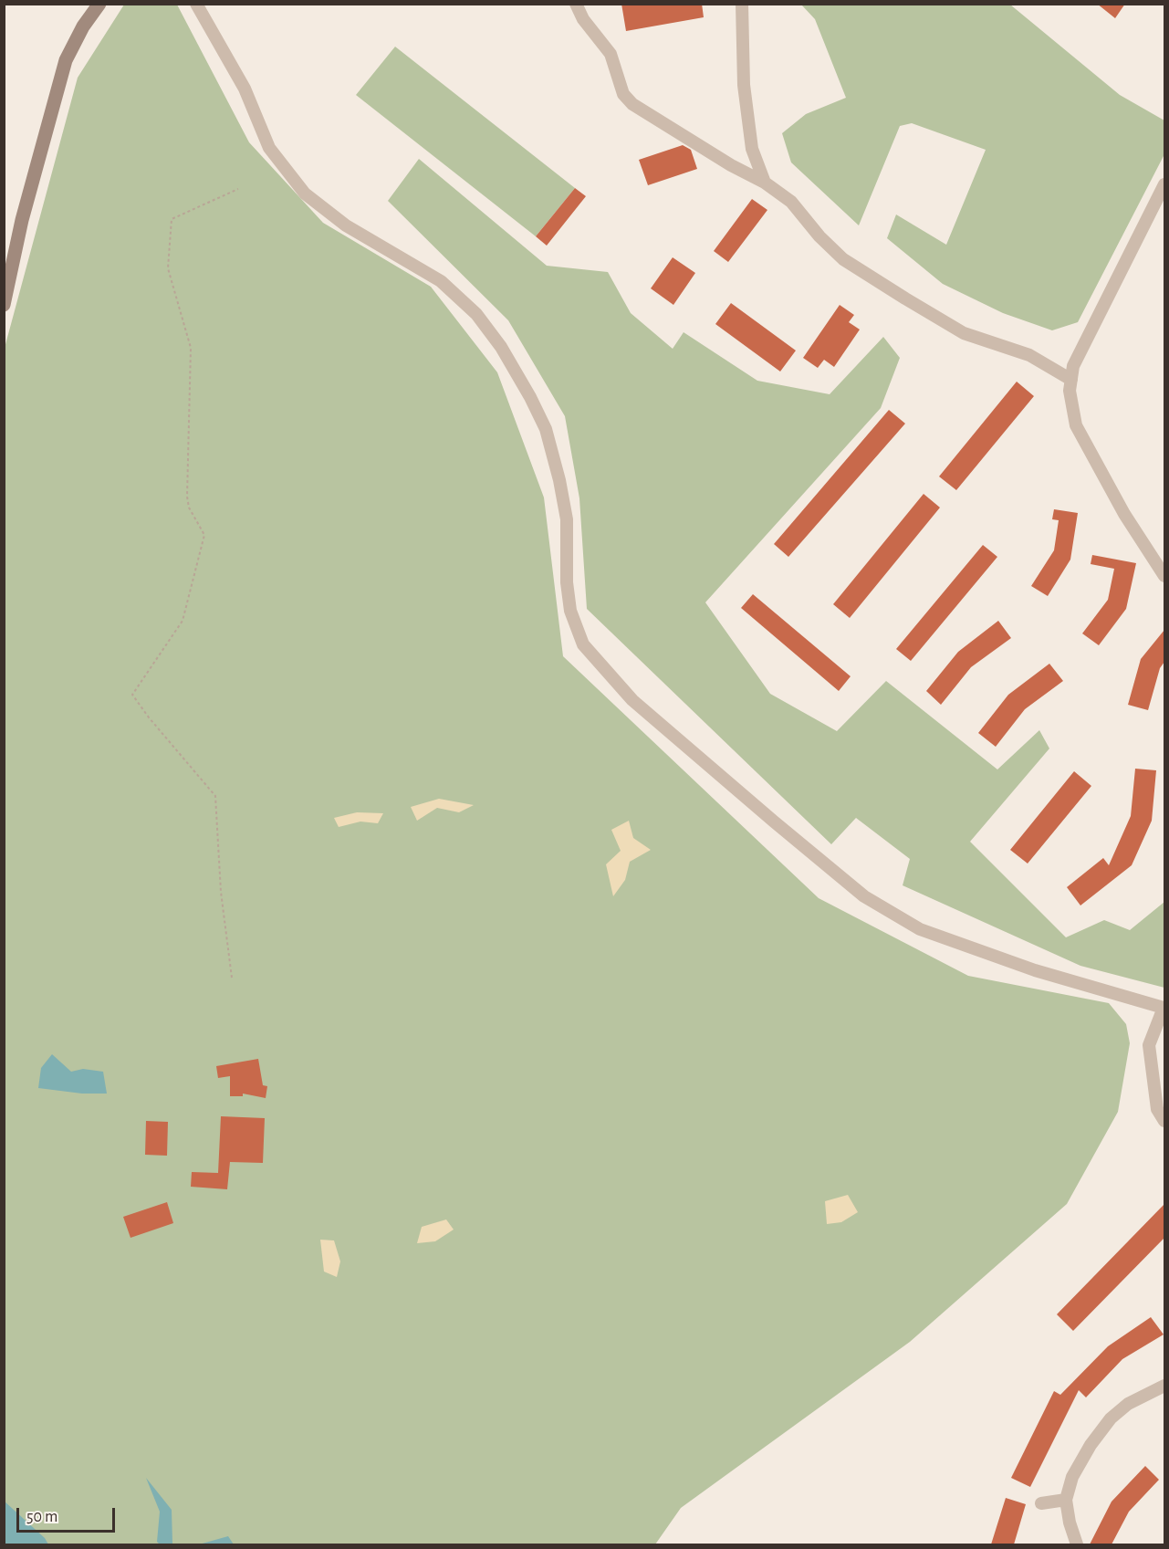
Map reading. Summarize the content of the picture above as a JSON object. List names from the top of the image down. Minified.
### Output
{"scale_bar":"50 m"}
